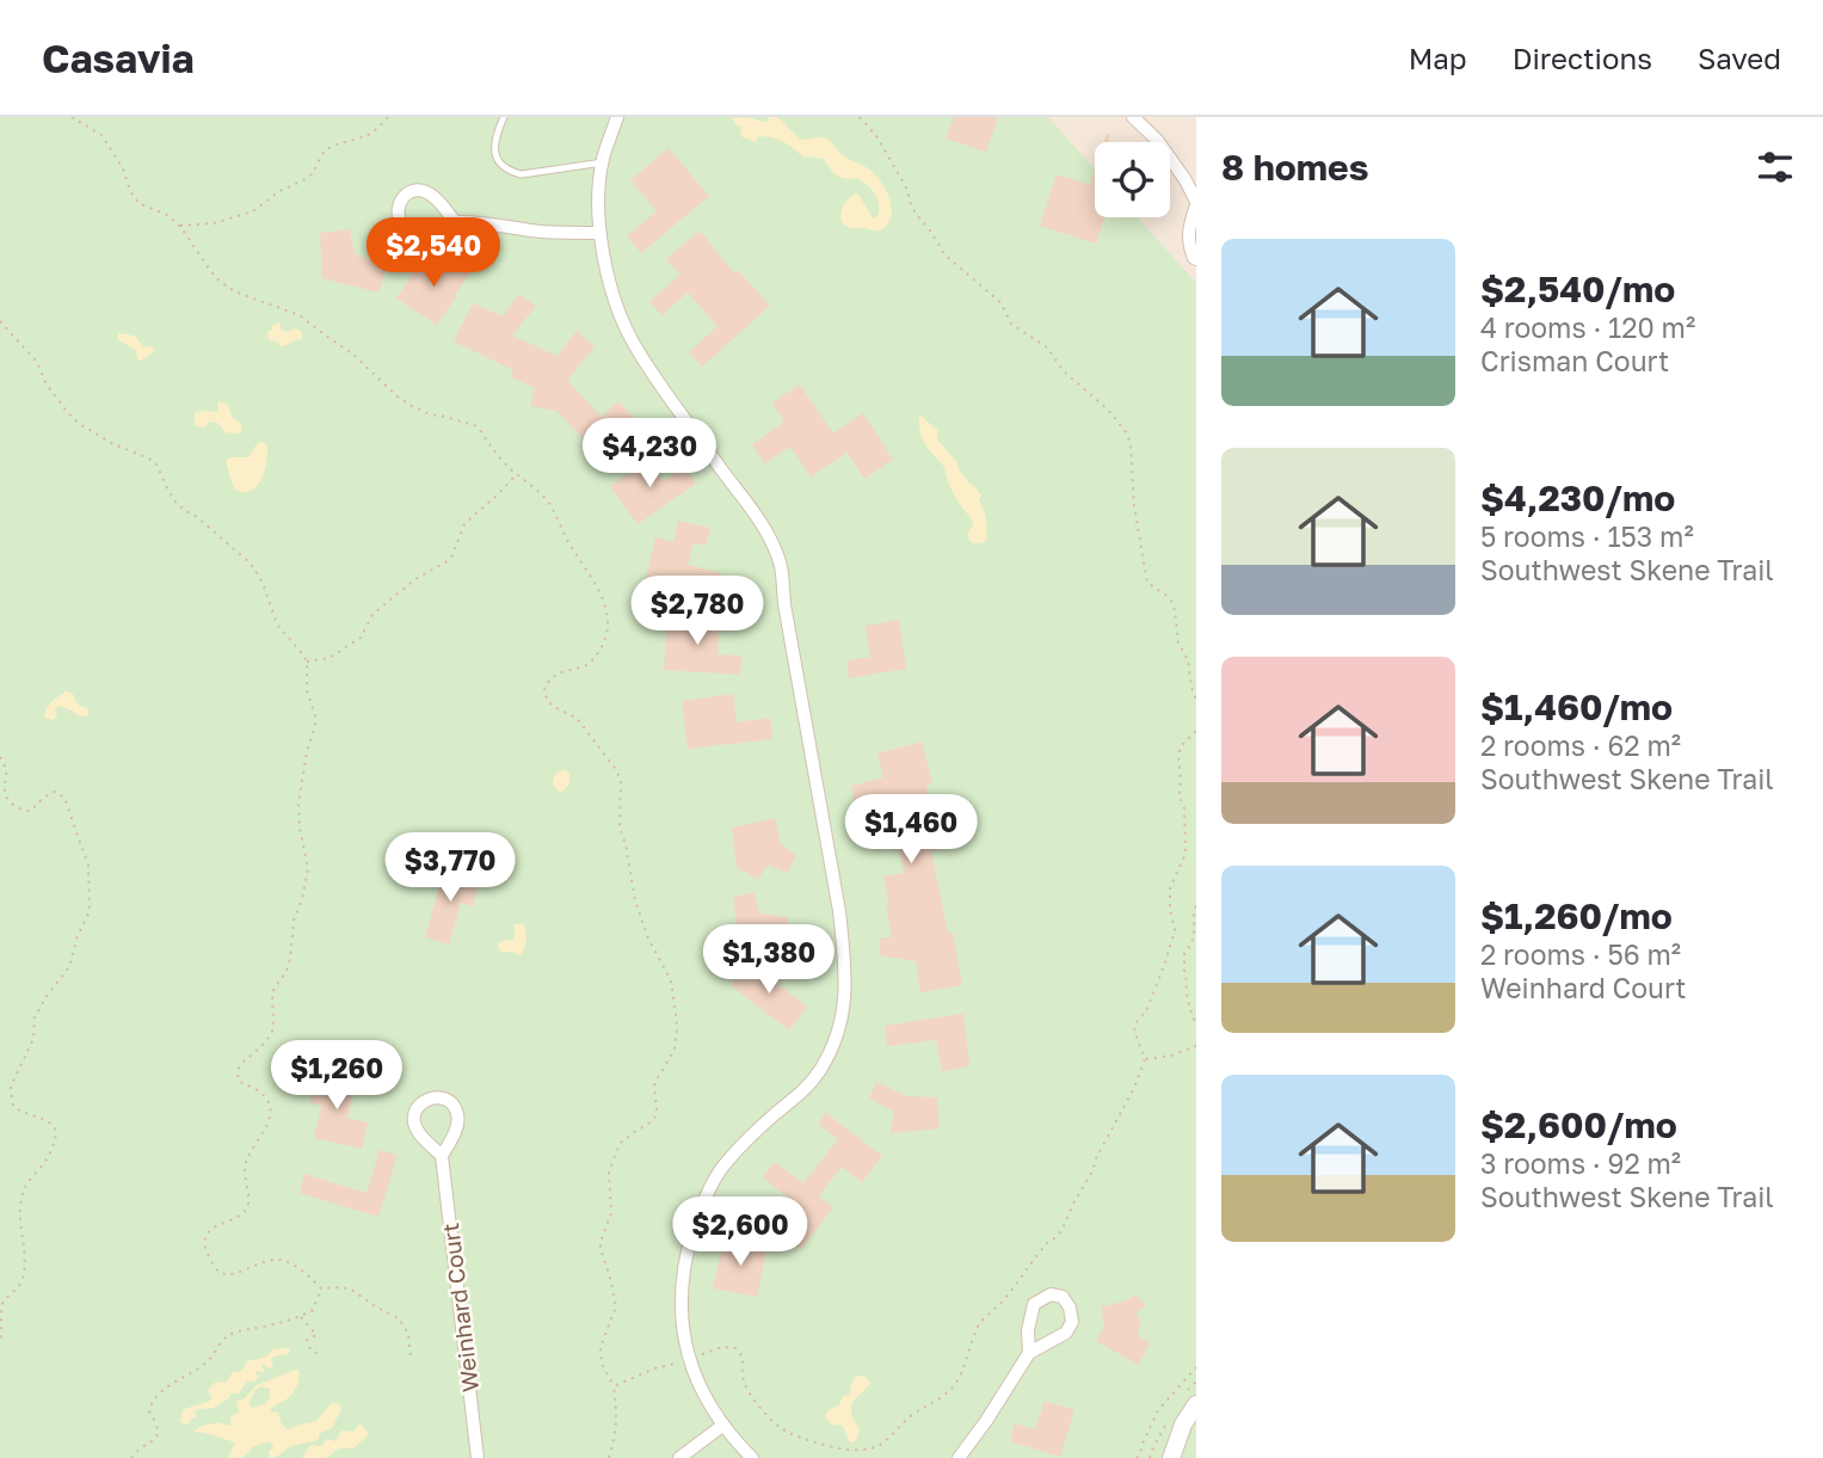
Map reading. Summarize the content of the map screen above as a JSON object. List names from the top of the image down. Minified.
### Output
{"streets":{"street":["Weinhard Court"]},"page":{"header":"Casavia","nav":["Map","Directions","Saved"],"heading":"8 homes","price":["$2,540","$4,230","$2,780","$1,460","$3,770","$1,380","$1,260","$2,600"],"list":[{"name":"$2,540/mo","note":"4 rooms · 120 m² · Crisman Court"},{"name":"$4,230/mo","note":"5 rooms · 153 m² · Southwest Skene Trail"},{"name":"$1,460/mo","note":"2 rooms · 62 m² · Southwest Skene Trail"},{"name":"$1,260/mo","note":"2 rooms · 56 m² · Weinhard Court"},{"name":"$2,600/mo","note":"3 rooms · 92 m² · Southwest Skene Trail"}]}}
